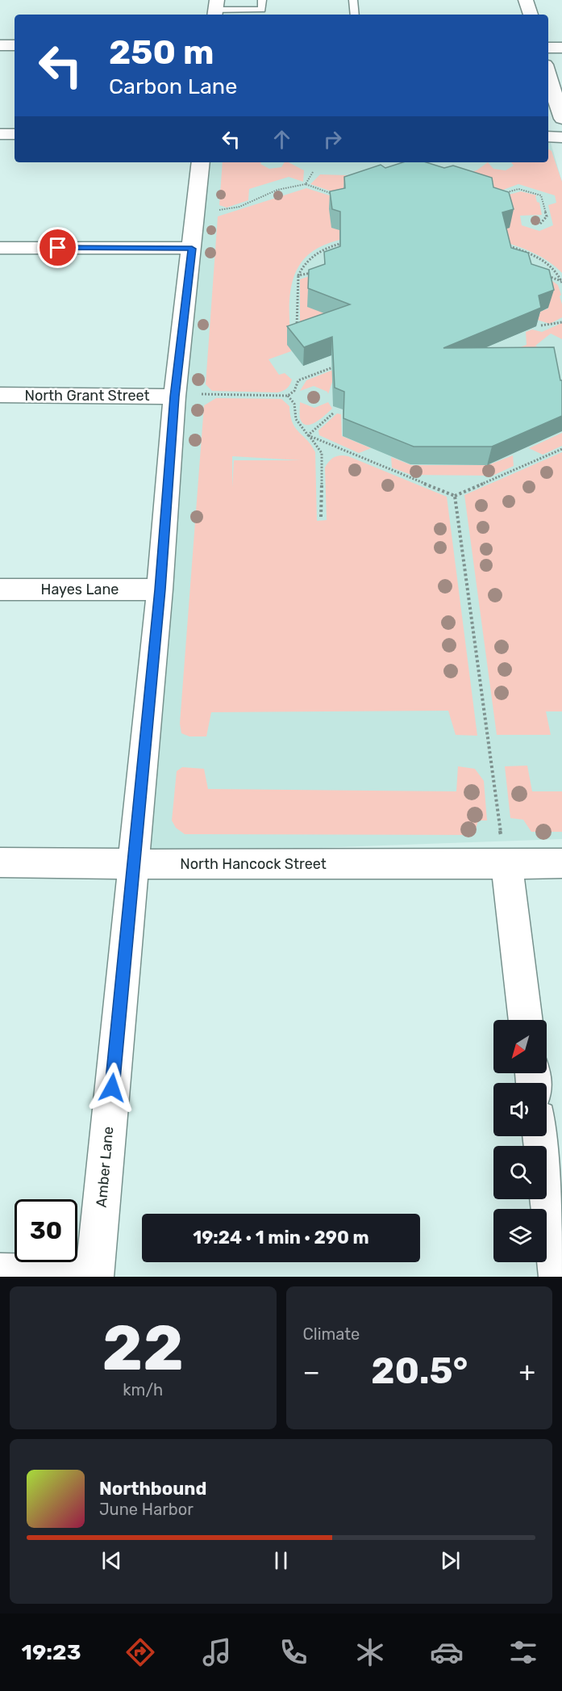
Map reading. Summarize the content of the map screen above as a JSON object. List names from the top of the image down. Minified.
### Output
{"streets":{"street":["North Grant Street","Hayes Lane","North Hancock Street","Amber Lane"]},"crossings":[["North Grant Street","Amber Lane"],["Hayes Lane","Amber Lane"],["North Hancock Street","Amber Lane"]],"north":"bottom left","page":{"turn":["250 m","Carbon Lane"],"limit":"30","trip":"19:24 · 1 min · 290 m","tile":[["22","km/h"],"Climate"],"heat":["−","20.5°","+"],"song":["Northbound","June Harbor"],"tabs":"19:23"}}
